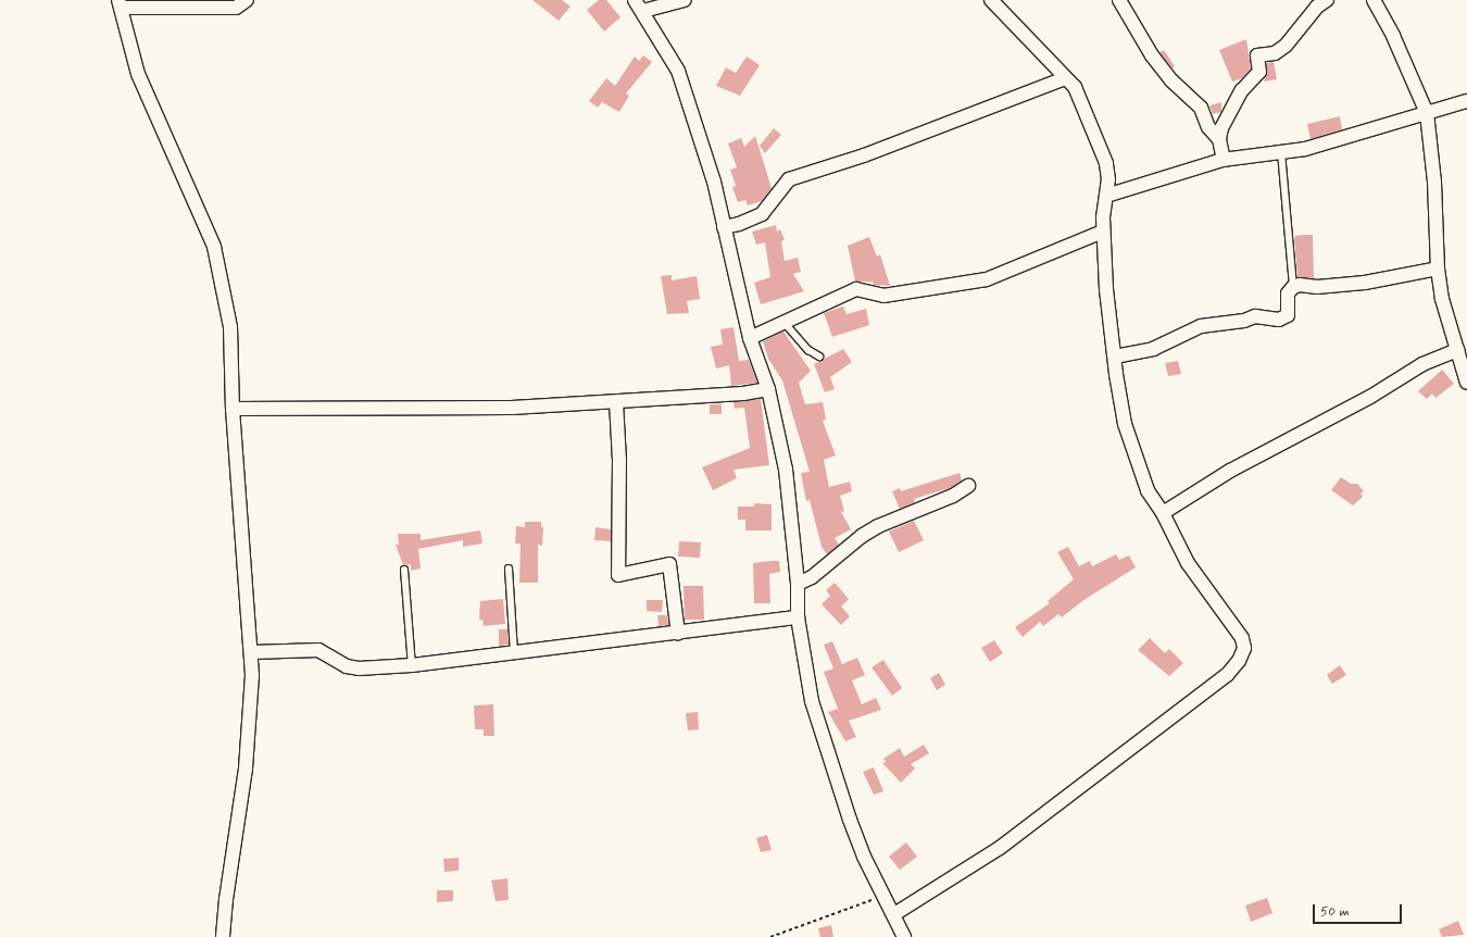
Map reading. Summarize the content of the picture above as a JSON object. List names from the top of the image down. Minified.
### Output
{"scale_bar":"50 m"}
